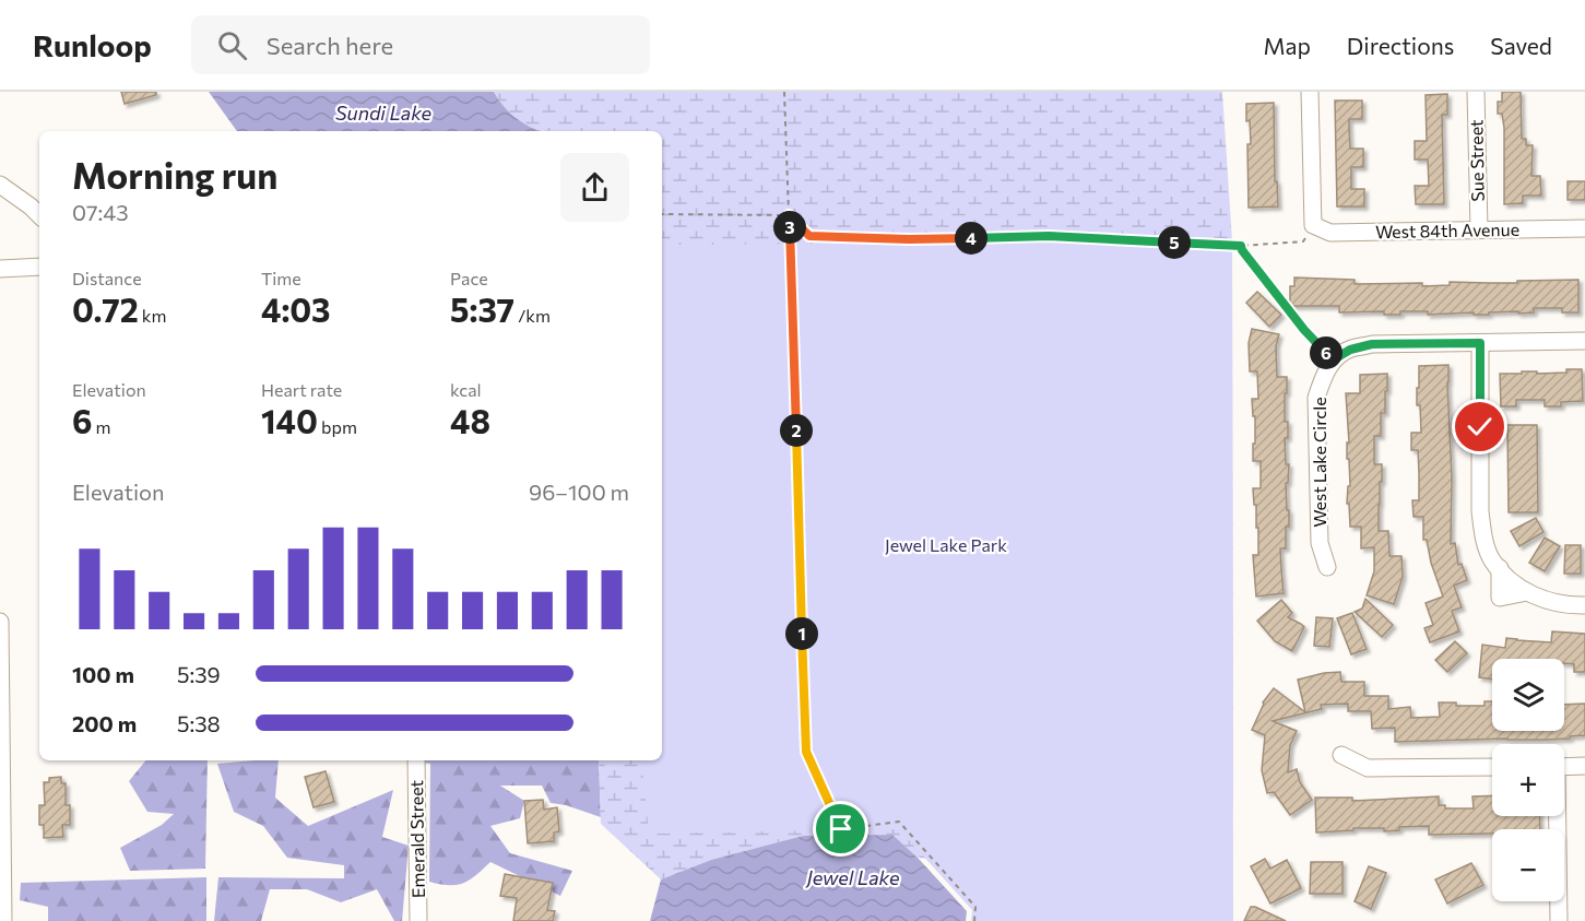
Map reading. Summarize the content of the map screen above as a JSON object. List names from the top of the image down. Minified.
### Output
{"streets":{"street":["Sue Street","West 84th Avenue","West Lake Circle","Emerald Street"]},"crossings":[["Sue Street","West 84th Avenue"]],"water":["Sundi Lake","Jewel Lake"],"parks":["Jewel Lake Park"],"page":{"header":"Runloop","search":"Search here","nav":["Map","Directions","Saved"],"heading":["Morning run","07:43"],"pins":["3","4","5","6","2","1"],"stats":[["Distance","0.72 km"],["Time","4:03"],["Pace","5:37 /km"],["Elevation","6 m"],["Heart rate","140 bpm"],["kcal","48"]],"chart":["Elevation","96–100 m"],"list":[{"name":"100 m","note":"5:39"},{"name":"200 m","note":"5:38"}],"map_buttons":["+","−"]}}
